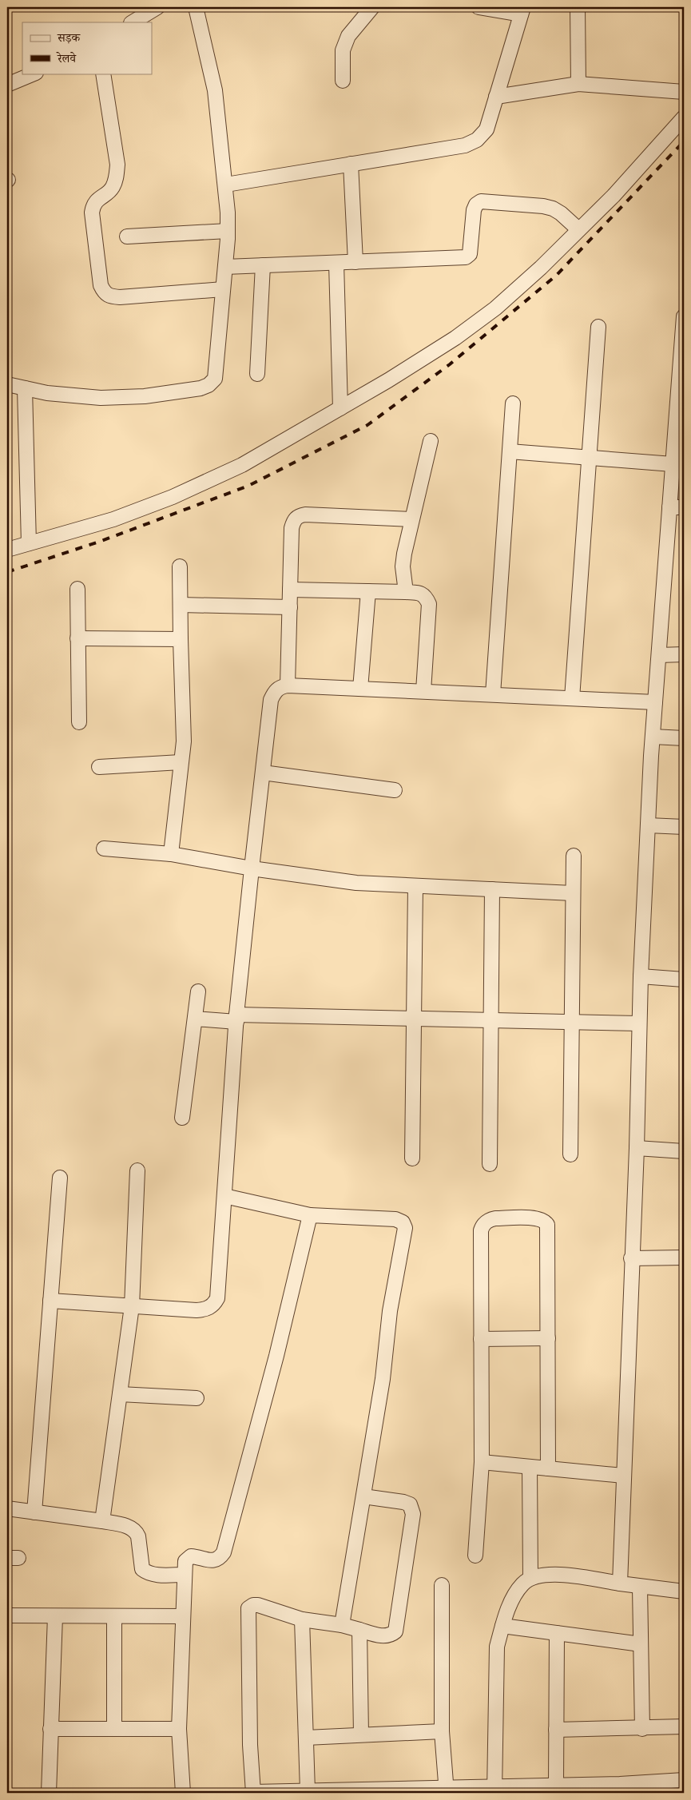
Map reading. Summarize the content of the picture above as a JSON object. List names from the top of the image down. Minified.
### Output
{"legend":["सड़क","रेलवे"]}
